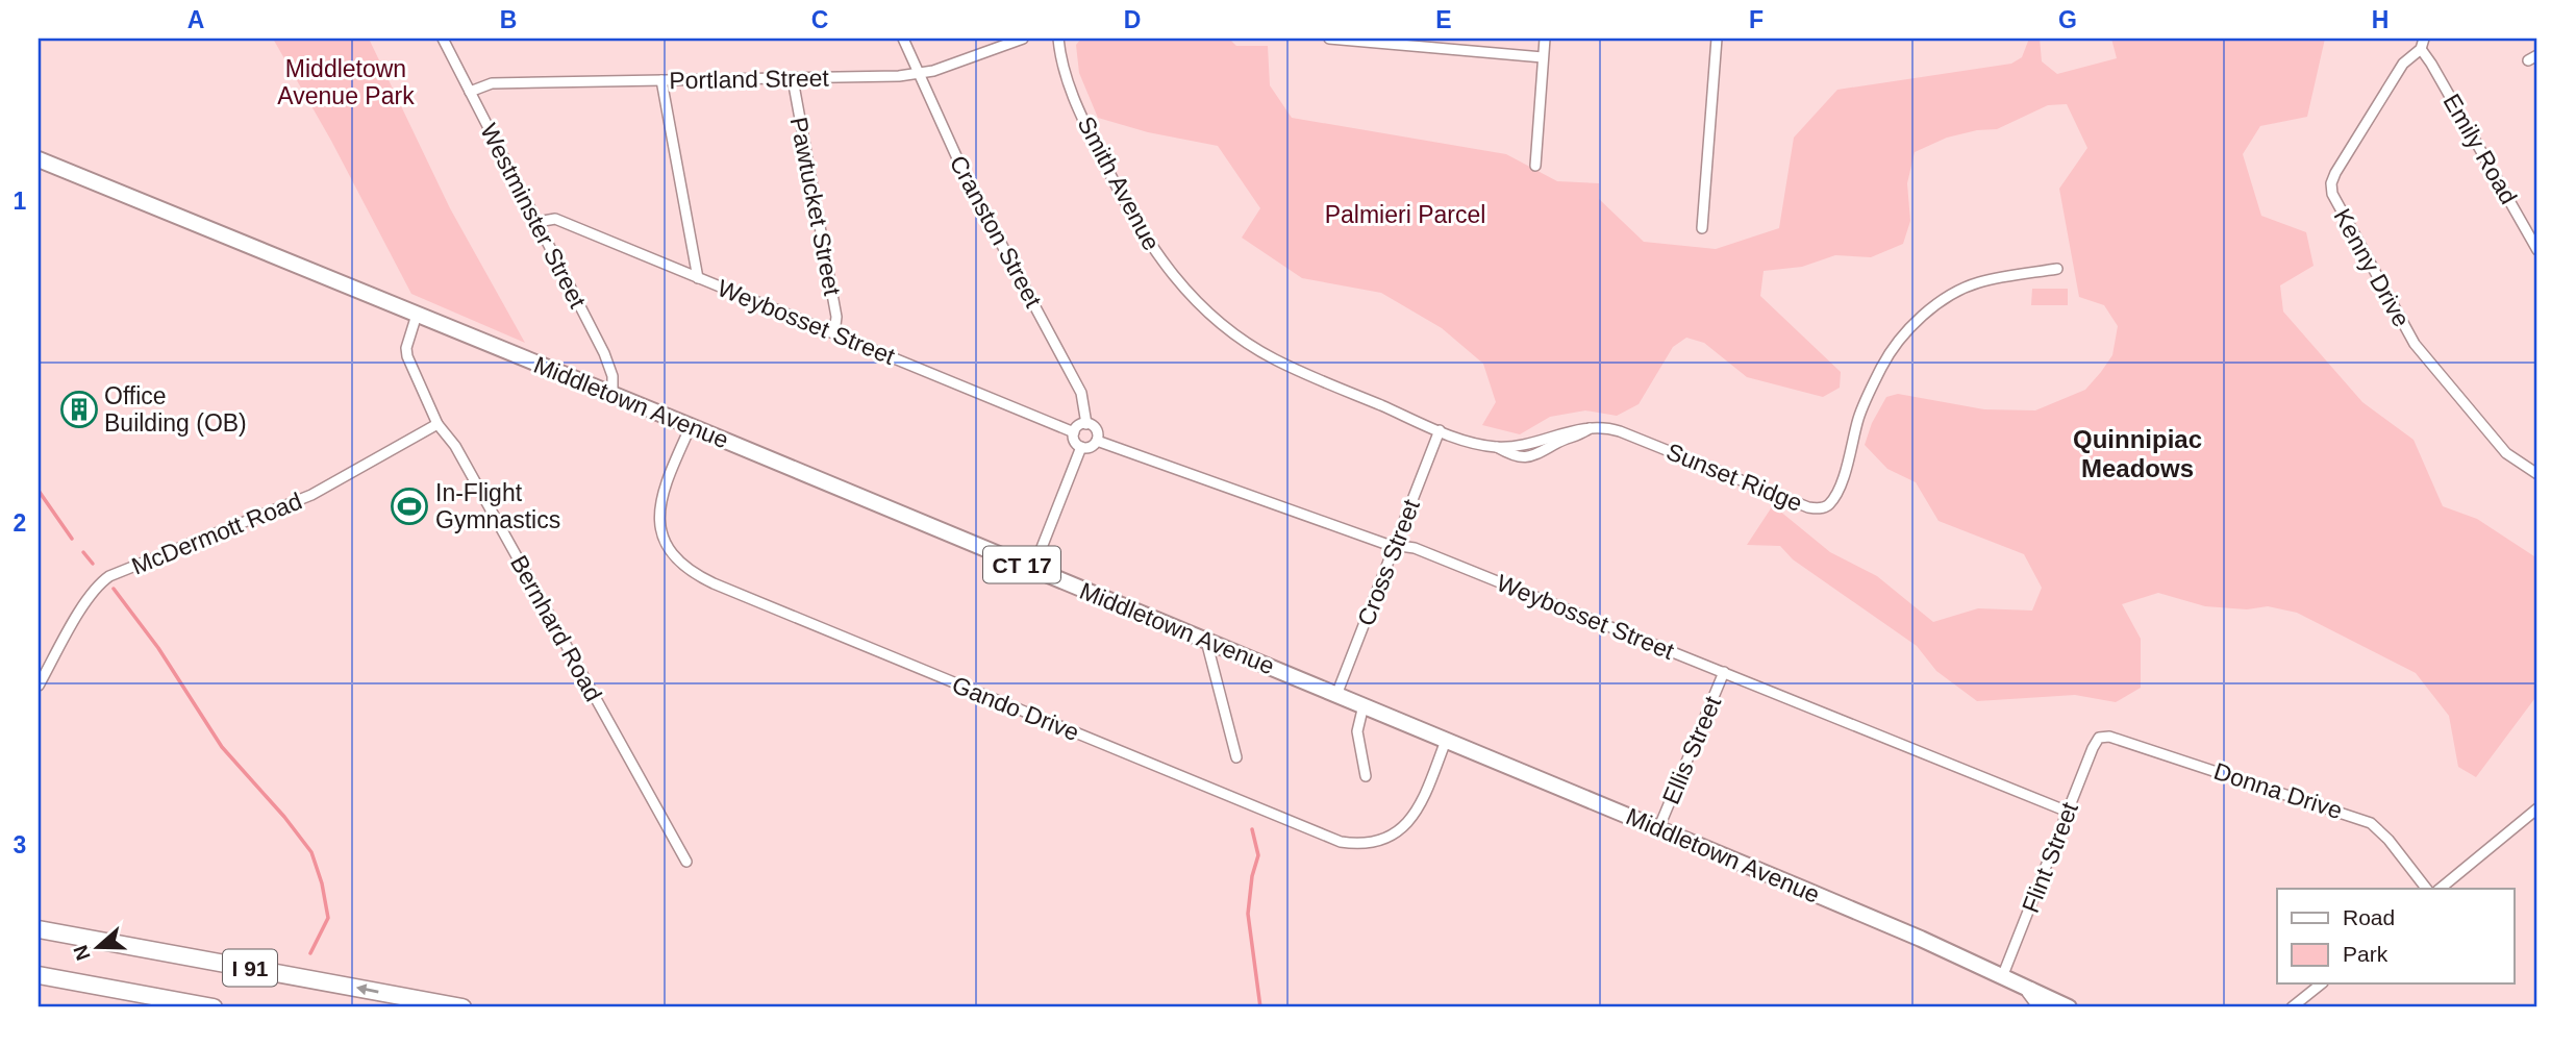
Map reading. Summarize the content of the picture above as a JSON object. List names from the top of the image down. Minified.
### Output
{"streets":{"highway":["I 91"],"main road":["Middletown Avenue","CT 17"],"street":["Portland Street","Emily Road","Smith Avenue","Pawtucket Street","Westminster Street","Cranston Street","Kenny Drive","Weybosset Street","Sunset Ridge","McDermott Road","Cross Street","Bernhard Road","Gando Drive","Ellis Street","Donna Drive","Flint Street"]},"crossings":[["Portland Street","Pawtucket Street"],["Portland Street","Westminster Street"],["Portland Street","Cranston Street"],["Emily Road","Kenny Drive"],["Smith Avenue","Sunset Ridge"],["Smith Avenue","Cross Street"],["Pawtucket Street","Weybosset Street"],["Westminster Street","Weybosset Street"],["Westminster Street","Middletown Avenue"],["Cranston Street","Weybosset Street"],["Weybosset Street","Cross Street"],["Weybosset Street","Ellis Street"],["Weybosset Street","Flint Street"],["Middletown Avenue","Cross Street"],["Middletown Avenue","Bernhard Road"],["Middletown Avenue","Gando Drive"],["Middletown Avenue","Ellis Street"],["Middletown Avenue","Flint Street"],["Sunset Ridge","Cross Street"],["McDermott Road","Bernhard Road"],["Donna Drive","Flint Street"]],"districts":["Quinnipiac Meadows"],"parks":["Middletown Avenue Park","Palmieri Parcel"],"places":{"building":["Office Building (OB)"],"sports":["In-Flight Gymnastics"]},"legend":["Road","Park"],"north":"left","grid":{"columns":["A","B","C","D","E","F","G","H"],"rows":["1","2","3"]}}
